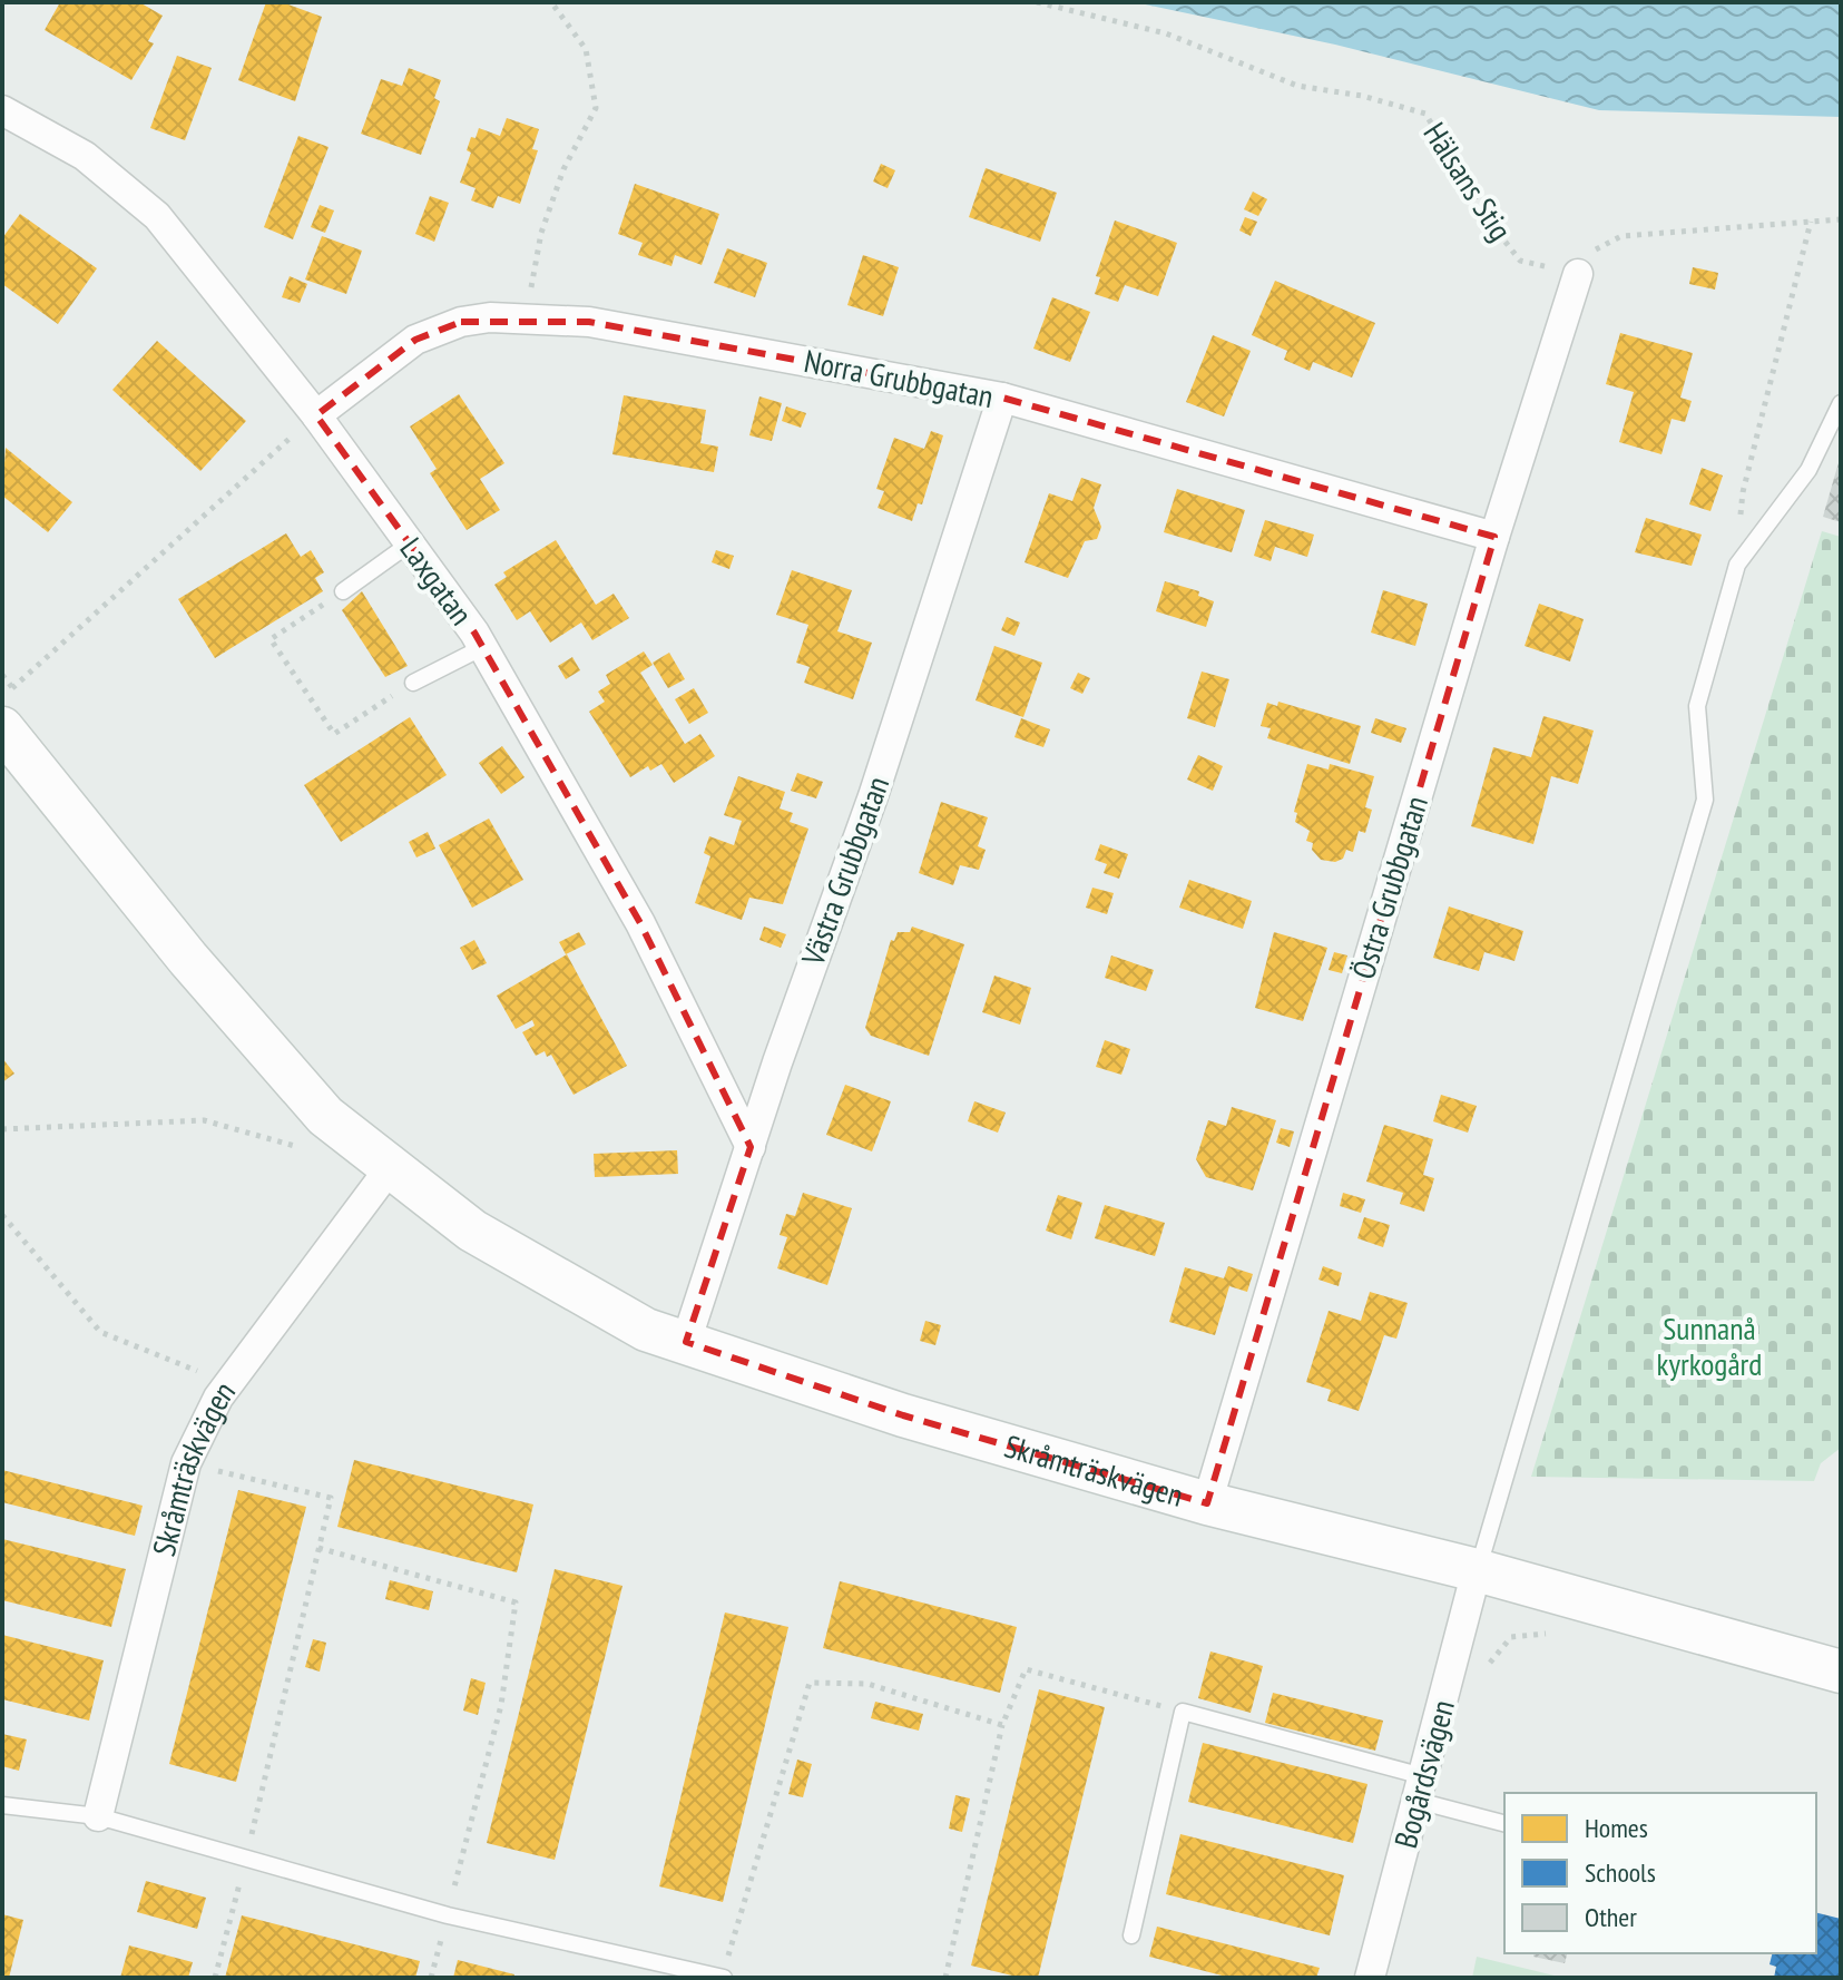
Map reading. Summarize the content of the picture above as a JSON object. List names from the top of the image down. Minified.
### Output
{"streets":{"main road":["Skråmträskvägen"],"street":["Norra Grubbgatan","Laxgatan","Västra Grubbgatan","Östra Grubbgatan","Bogårdsvägen"],"path":["Hälsans Stig"]},"crossings":[["Hälsans Stig","Östra Grubbgatan"],["Norra Grubbgatan","Laxgatan"],["Norra Grubbgatan","Västra Grubbgatan"],["Norra Grubbgatan","Östra Grubbgatan"],["Laxgatan","Västra Grubbgatan"],["Västra Grubbgatan","Skråmträskvägen"],["Östra Grubbgatan","Skråmträskvägen"],["Skråmträskvägen","Bogårdsvägen"]],"parks":["Sunnanå kyrkogård"],"legend":["Homes","Schools","Other"]}
